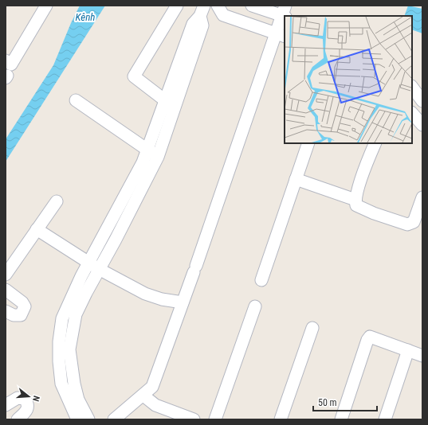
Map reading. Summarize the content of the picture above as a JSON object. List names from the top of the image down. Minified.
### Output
{"water":["Kênh"],"scale_bar":"50 m","north":"right"}
